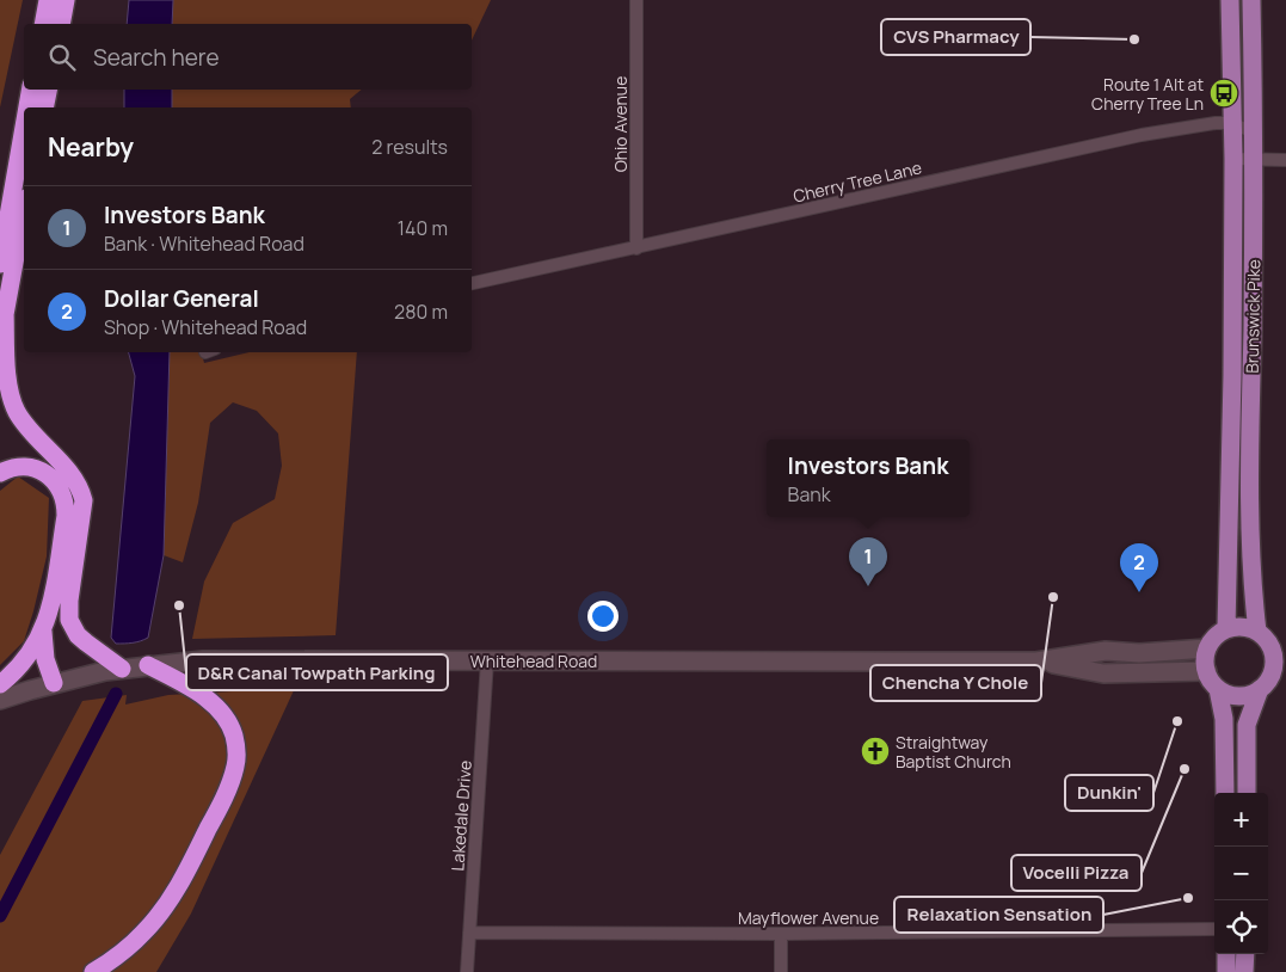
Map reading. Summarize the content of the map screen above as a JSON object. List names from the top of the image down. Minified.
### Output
{"streets":{"main road":["Brunswick Pike","Whitehead Road"],"street":["Ohio Avenue","Cherry Tree Lane","Lakedale Drive","Mayflower Avenue"]},"crossings":[["Ohio Avenue","Cherry Tree Lane"],["Cherry Tree Lane","Brunswick Pike"],["Brunswick Pike","Whitehead Road"],["Whitehead Road","Lakedale Drive"],["Lakedale Drive","Mayflower Avenue"]],"places":{"other":["CVS Pharmacy","Chencha Y Chole","D&R Canal Towpath Parking","Dunkin'","Vocelli Pizza","Relaxation Sensation"],"bus stop":["Route 1 Alt at Cherry Tree Ln"],"church":["Straightway Baptist Church"]},"page":{"search":"Search here","heading":["Nearby","2 results"],"list":[{"mark":"1","name":"Investors Bank","note":"Bank · Whitehead Road","value":"140 m"},{"mark":"2","name":"Dollar General","note":"Shop · Whitehead Road","value":"280 m"}],"popup":["Investors Bank","Bank"],"pins":["1","2"],"map_buttons":["+","−"]}}
